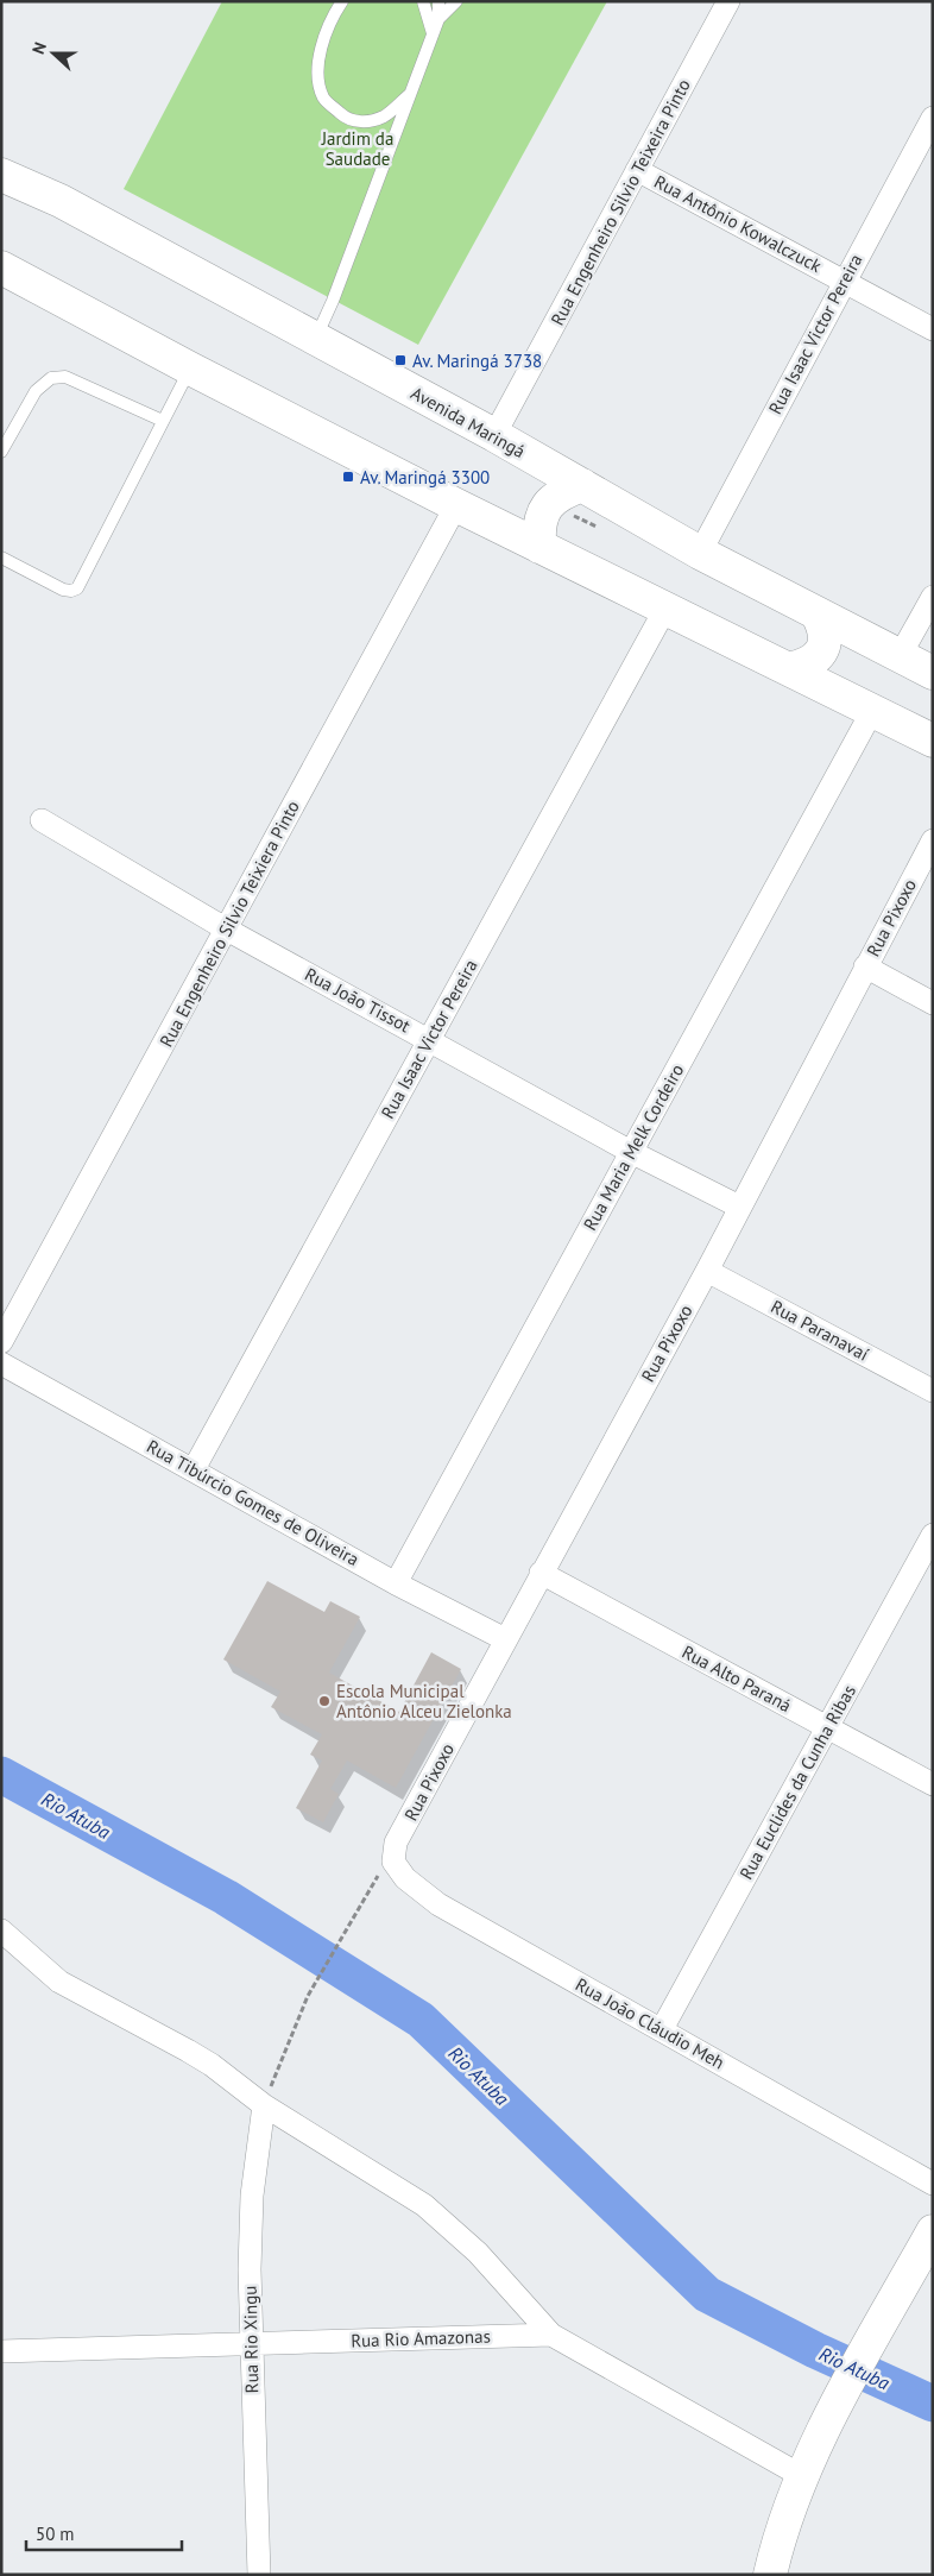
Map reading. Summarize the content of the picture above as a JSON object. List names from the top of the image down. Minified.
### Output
{"streets":{"main road":["Avenida Maringá"],"street":["Rua Engenheiro Silvio Teixeira Pinto","Rua Antônio Kowalczuck","Rua Isaac Victor Pereira","Rua Pixoxo","Rua Engenheiro Silvio Teixiera Pinto","Rua João Tissot","Rua Maria Melk Cordeiro","Rua Paranavaí","Rua Tibúrcio Gomes de Oliveira","Rua Alto Paraná","Rua Euclides da Cunha Ribas","Rua João Cláudio Meh","Rua Rio Amazonas","Rua Rio Xingu"]},"crossings":[["Rua Engenheiro Silvio Teixeira Pinto","Rua Antônio Kowalczuck"],["Rua Engenheiro Silvio Teixeira Pinto","Avenida Maringá"],["Rua Antônio Kowalczuck","Rua Isaac Victor Pereira"],["Rua Isaac Victor Pereira","Avenida Maringá"],["Rua Isaac Victor Pereira","Rua João Tissot"],["Rua Isaac Victor Pereira","Rua Tibúrcio Gomes de Oliveira"],["Rua Pixoxo","Rua João Tissot"],["Rua Pixoxo","Rua Paranavaí"],["Rua Pixoxo","Rua Tibúrcio Gomes de Oliveira"],["Rua Pixoxo","Rua Alto Paraná"],["Rua Pixoxo","Rua João Cláudio Meh"],["Rua Engenheiro Silvio Teixiera Pinto","Rua João Tissot"],["Rua João Tissot","Rua Maria Melk Cordeiro"],["Rua Maria Melk Cordeiro","Rua Tibúrcio Gomes de Oliveira"],["Rua Alto Paraná","Rua Euclides da Cunha Ribas"],["Rua Euclides da Cunha Ribas","Rua João Cláudio Meh"],["Rua Rio Amazonas","Rua Rio Xingu"]],"water":["Rio Atuba"],"parks":["Jardim da Saudade"],"places":{"transit":["Av. Maringá 3738","Av. Maringá 3300"],"other":["Escola Municipal Antônio Alceu Zielonka"]},"scale_bar":"50 m","north":"left"}
